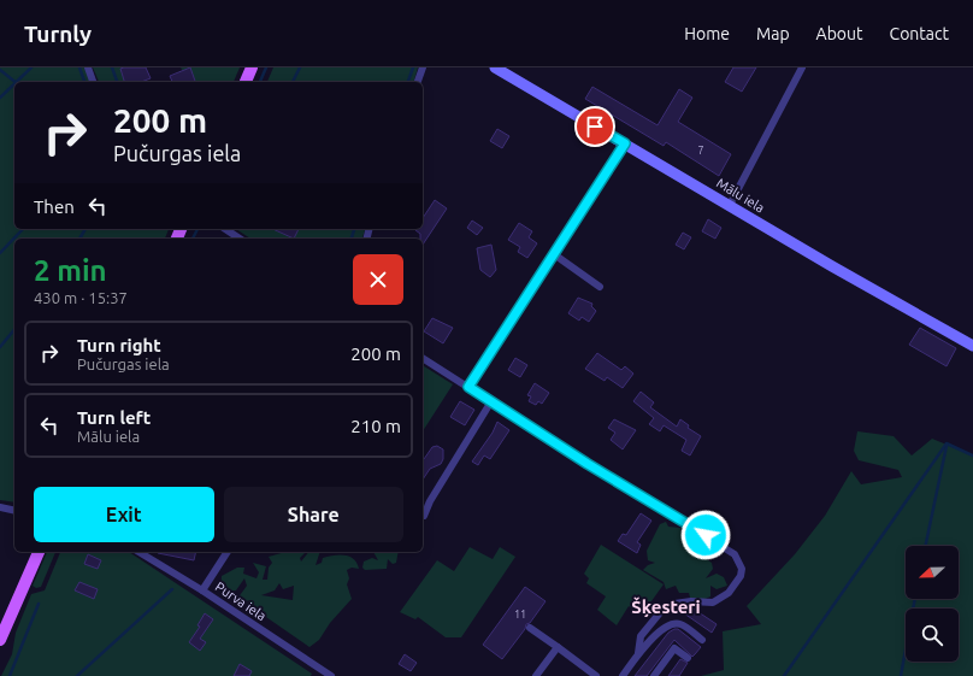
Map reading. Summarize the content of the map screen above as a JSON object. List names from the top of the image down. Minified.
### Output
{"streets":{"street":["Mālu iela","Purva iela"]},"districts":["Šķesteri"],"house_numbers":["7","11"],"north":"left","page":{"header":"Turnly","nav":["Home","Map","About","Contact"],"turn":["200 m","Pučurgas iela"],"then":"Then","heading":["2 min","430 m · 15:37"],"list":[{"name":"Turn right","note":"Pučurgas iela","value":"200 m"},{"name":"Turn left","note":"Mālu iela","value":"210 m"}],"buttons":["Exit","Share"]}}
